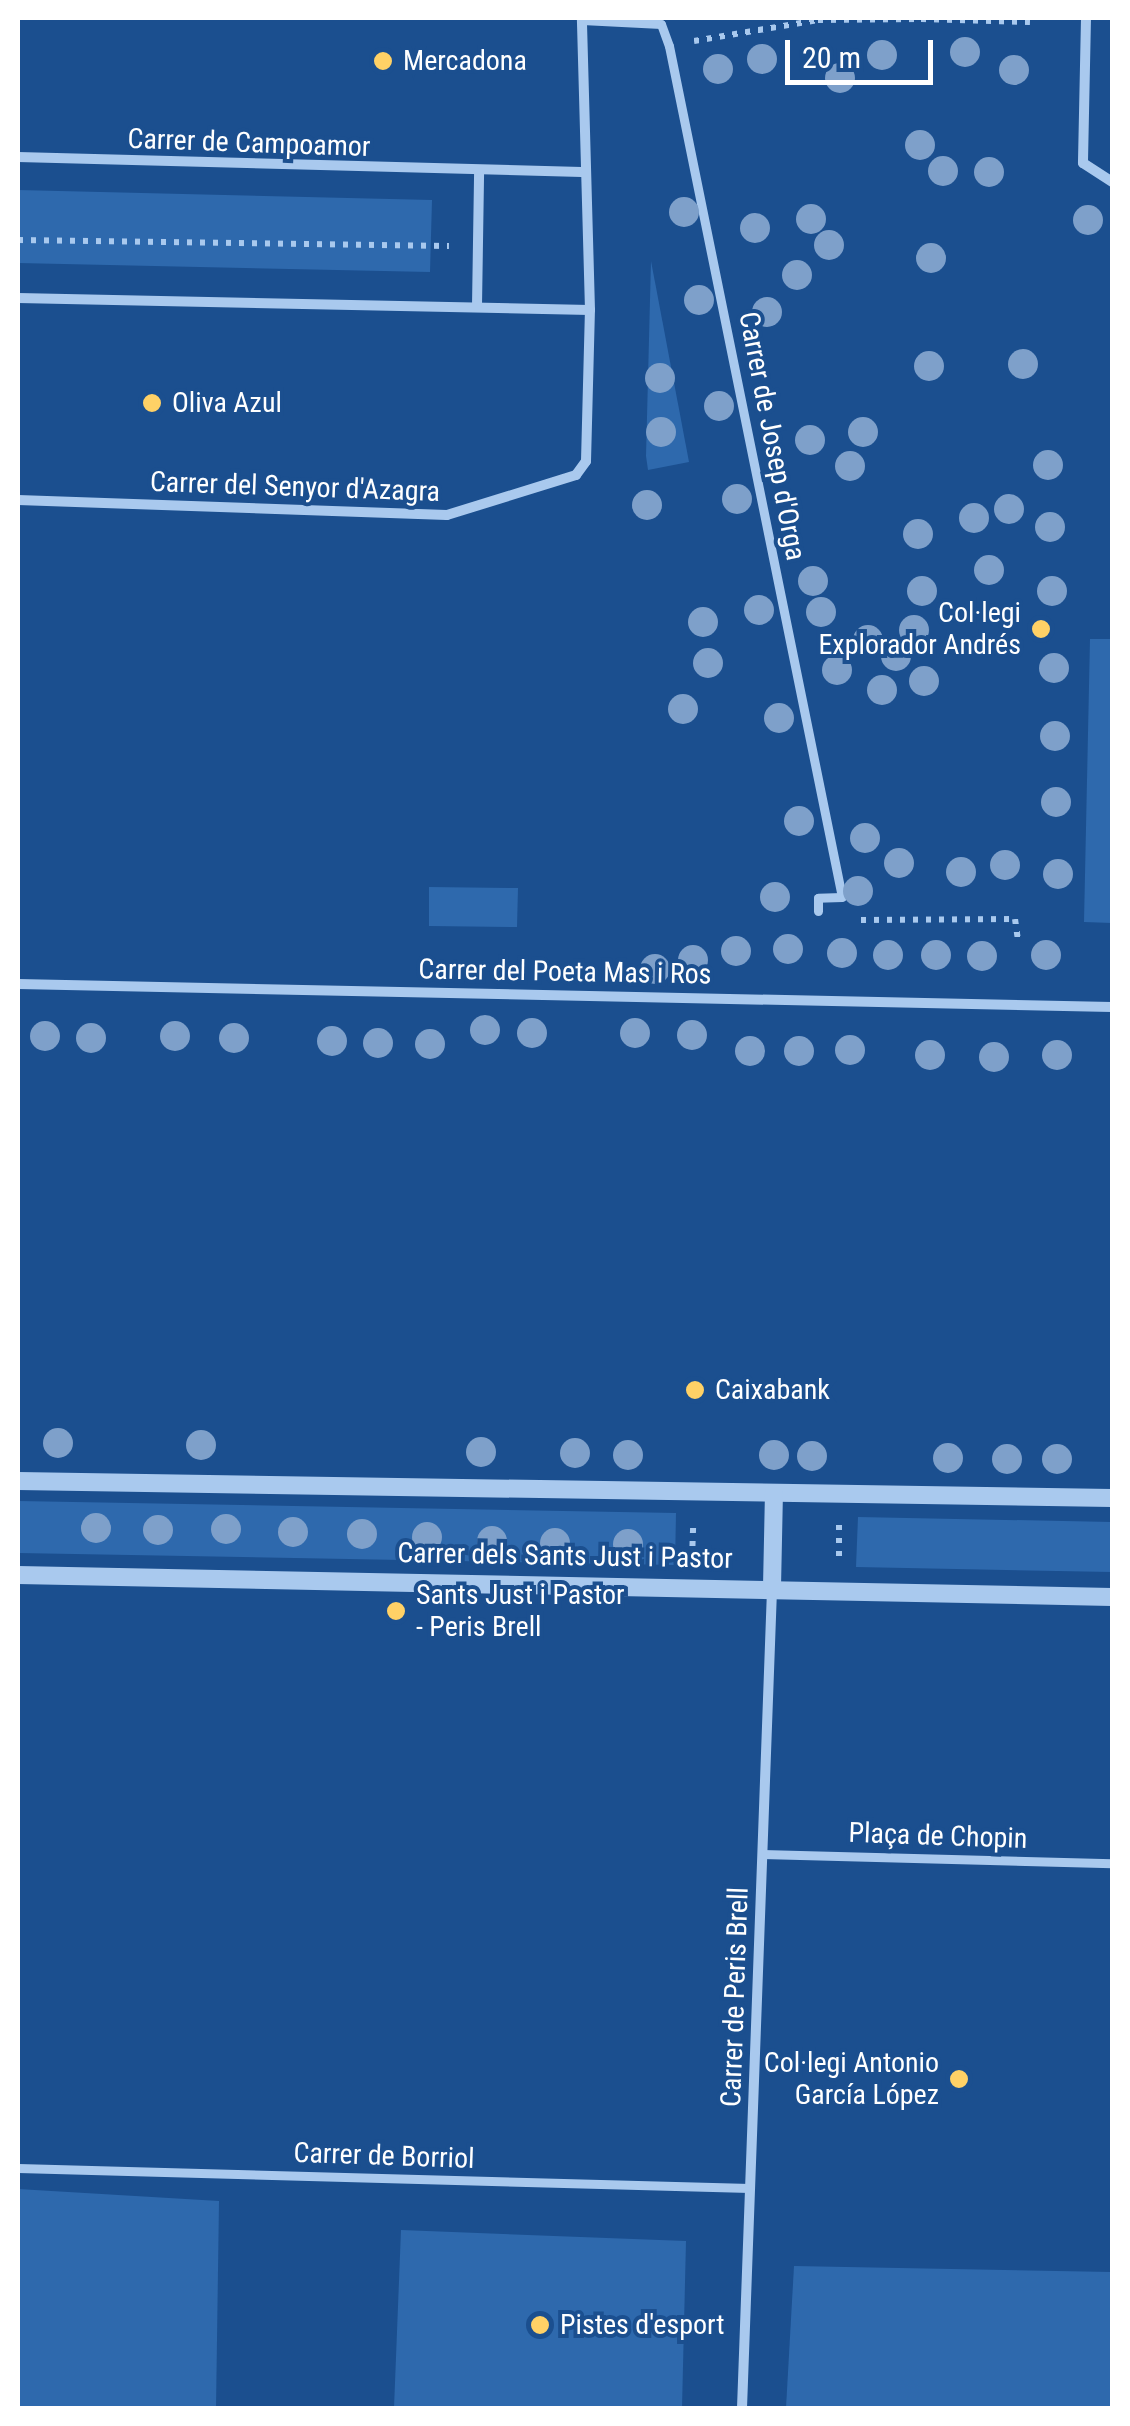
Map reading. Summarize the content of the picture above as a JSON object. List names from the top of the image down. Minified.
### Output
{"streets":{"street":["Carrer de Campoamor","Carrer de Josep d'Orga","Carrer del Senyor d'Azagra","Carrer del Poeta Mas i Ros","Carrer dels Sants Just i Pastor","Plaça de Chopin","Carrer de Peris Brell","Carrer de Borriol"]},"crossings":[["Carrer dels Sants Just i Pastor","Carrer de Peris Brell"],["Plaça de Chopin","Carrer de Peris Brell"],["Carrer de Peris Brell","Carrer de Borriol"]],"places":["Mercadona","Oliva Azul","Col·legi Explorador Andrés","Caixabank","Sants Just i Pastor - Peris Brell","Col·legi Antonio García López","Pistes d'esport"],"scale_bar":"20 m"}
